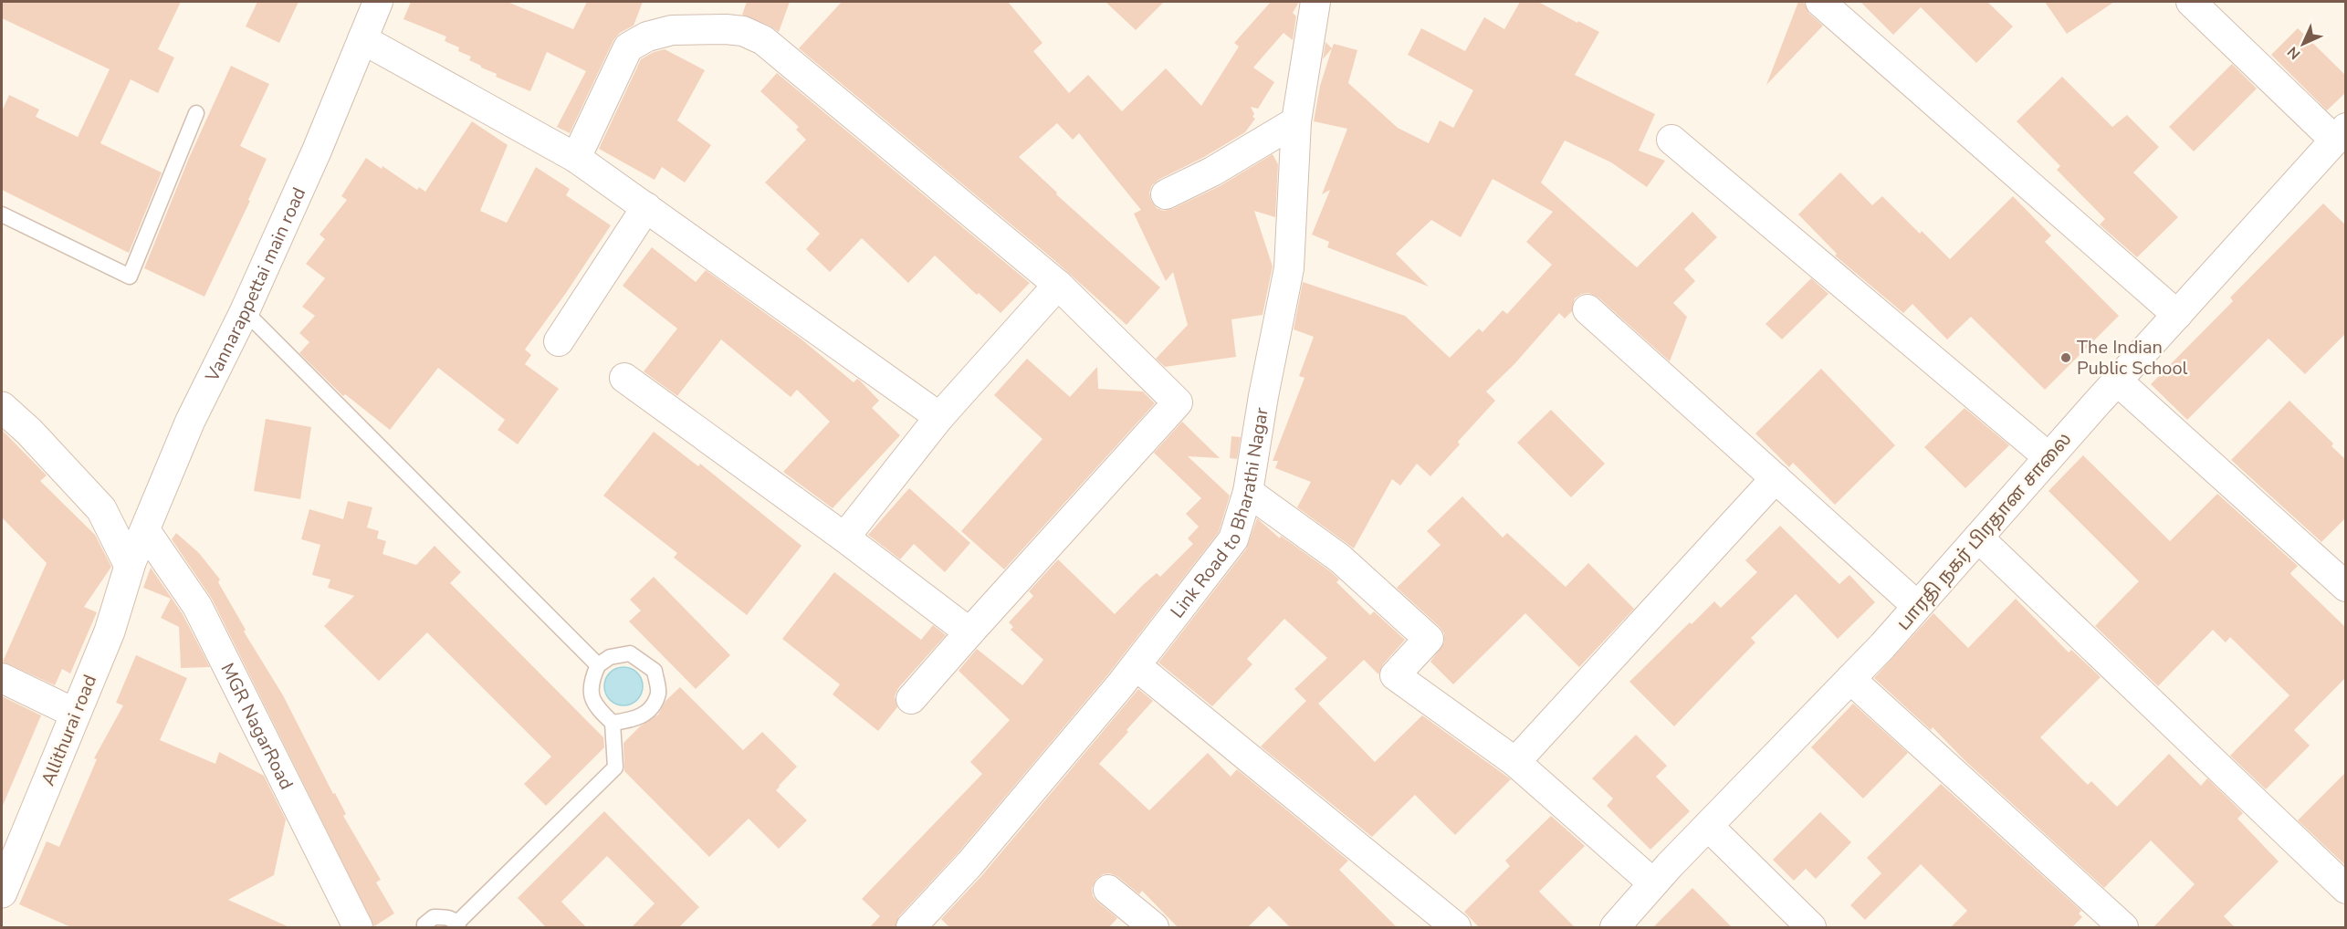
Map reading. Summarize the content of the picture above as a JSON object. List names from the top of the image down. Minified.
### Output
{"streets":{"main road":["Allithurai road"],"street":["Vannarappettai main road","Link Road to Bharathi Nagar","பாரதி நகர் பிரதான சாலை","MGR NagarRoad"]},"crossings":[["Vannarappettai main road","MGR NagarRoad"],["Vannarappettai main road","Allithurai road"]],"places":["The Indian Public School"],"north":"bottom left"}
